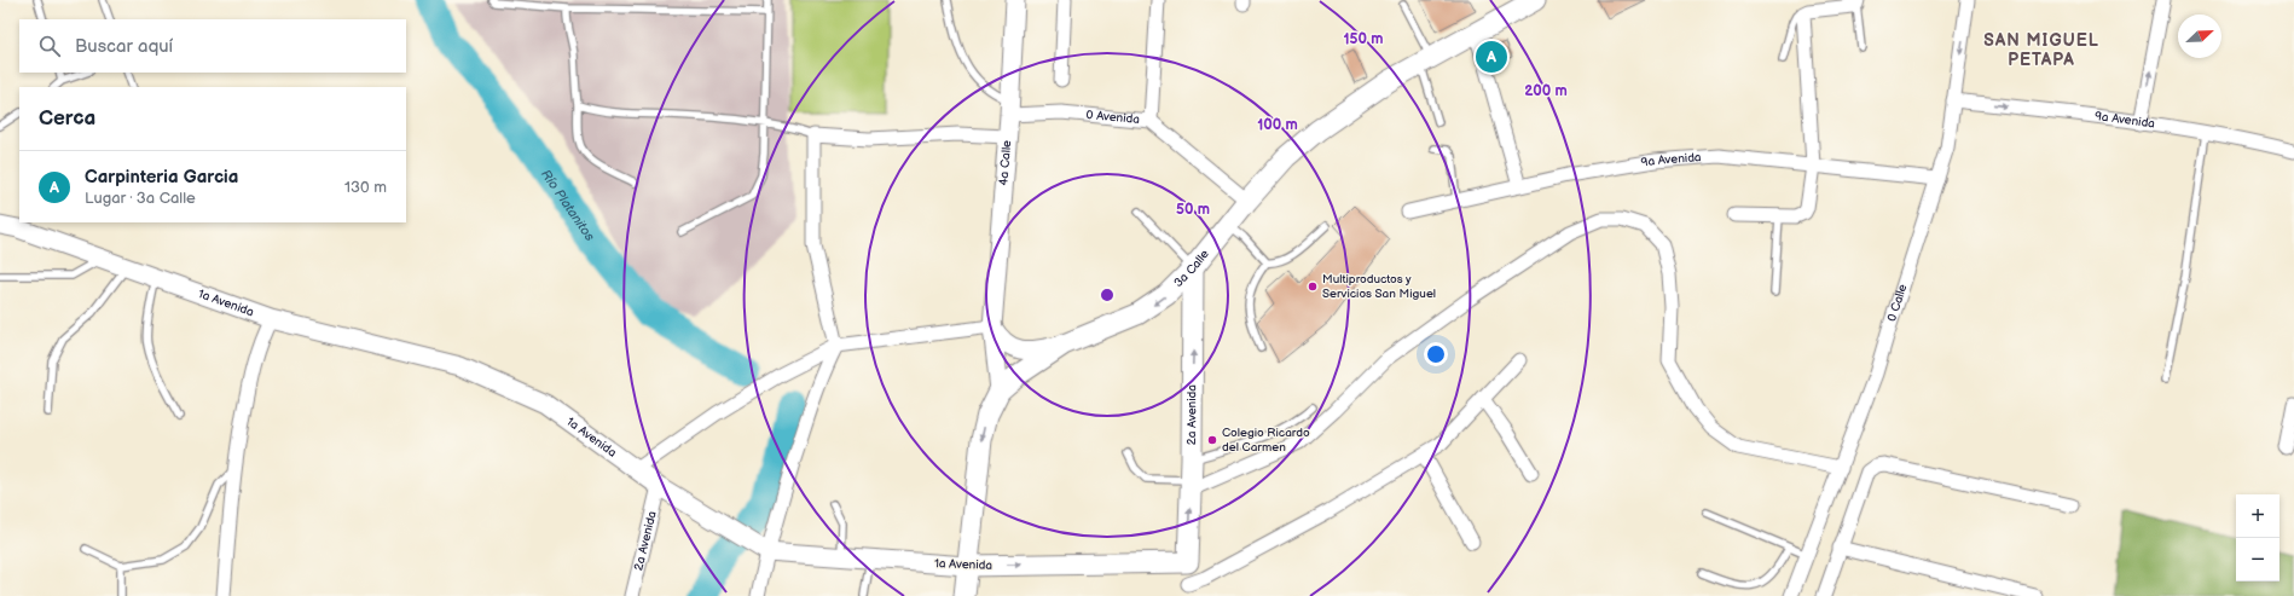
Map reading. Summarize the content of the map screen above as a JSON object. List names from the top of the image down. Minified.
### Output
{"streets":{"main road":["3a Calle","1a Avenida","2a Avenida"],"street":["0 Avenida","9a Avenida","4a Calle","0 Calle"]},"crossings":[["0 Avenida","4a Calle"],["0 Avenida","3a Calle"],["9a Avenida","0 Calle"],["4a Calle","3a Calle"],["3a Calle","1a Avenida"],["3a Calle","2a Avenida"],["1a Avenida","2a Avenida"]],"one_way":["2a Avenida"],"districts":["SAN MIGUEL PETAPA"],"water":["Río Platanitos"],"places":["Multiproductos y Servicios San Miguel","Colegio Ricardo del Carmen"],"north":"top right","page":{"search":"Buscar aquí","pins":"A","heading":"Cerca","list":[{"mark":"A","name":"Carpinteria Garcia","note":"Lugar · 3a Calle","value":"130 m"}],"map_buttons":["+","−"]},"rings":["150 m","200 m","100 m","50 m"]}
